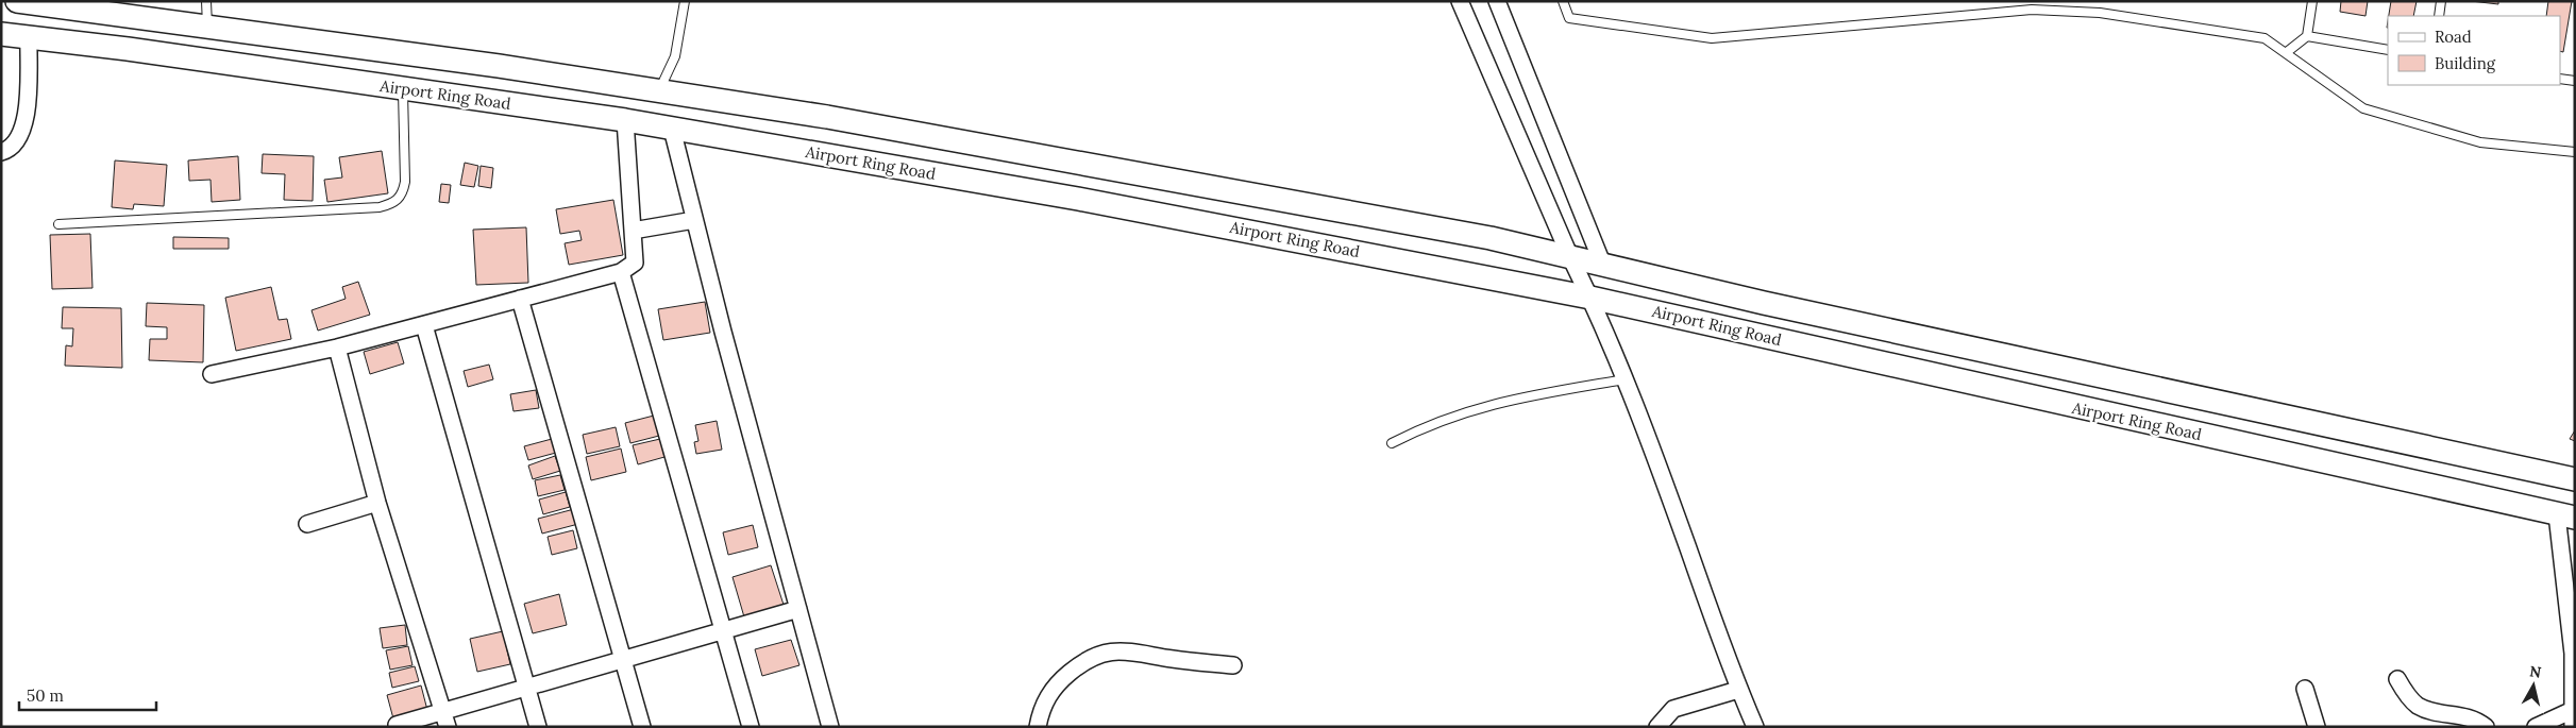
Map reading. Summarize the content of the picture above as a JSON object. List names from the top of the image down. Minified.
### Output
{"streets":{"main road":["Airport Ring Road"]},"legend":["Road","Building"],"scale_bar":"50 m","north":"top"}
